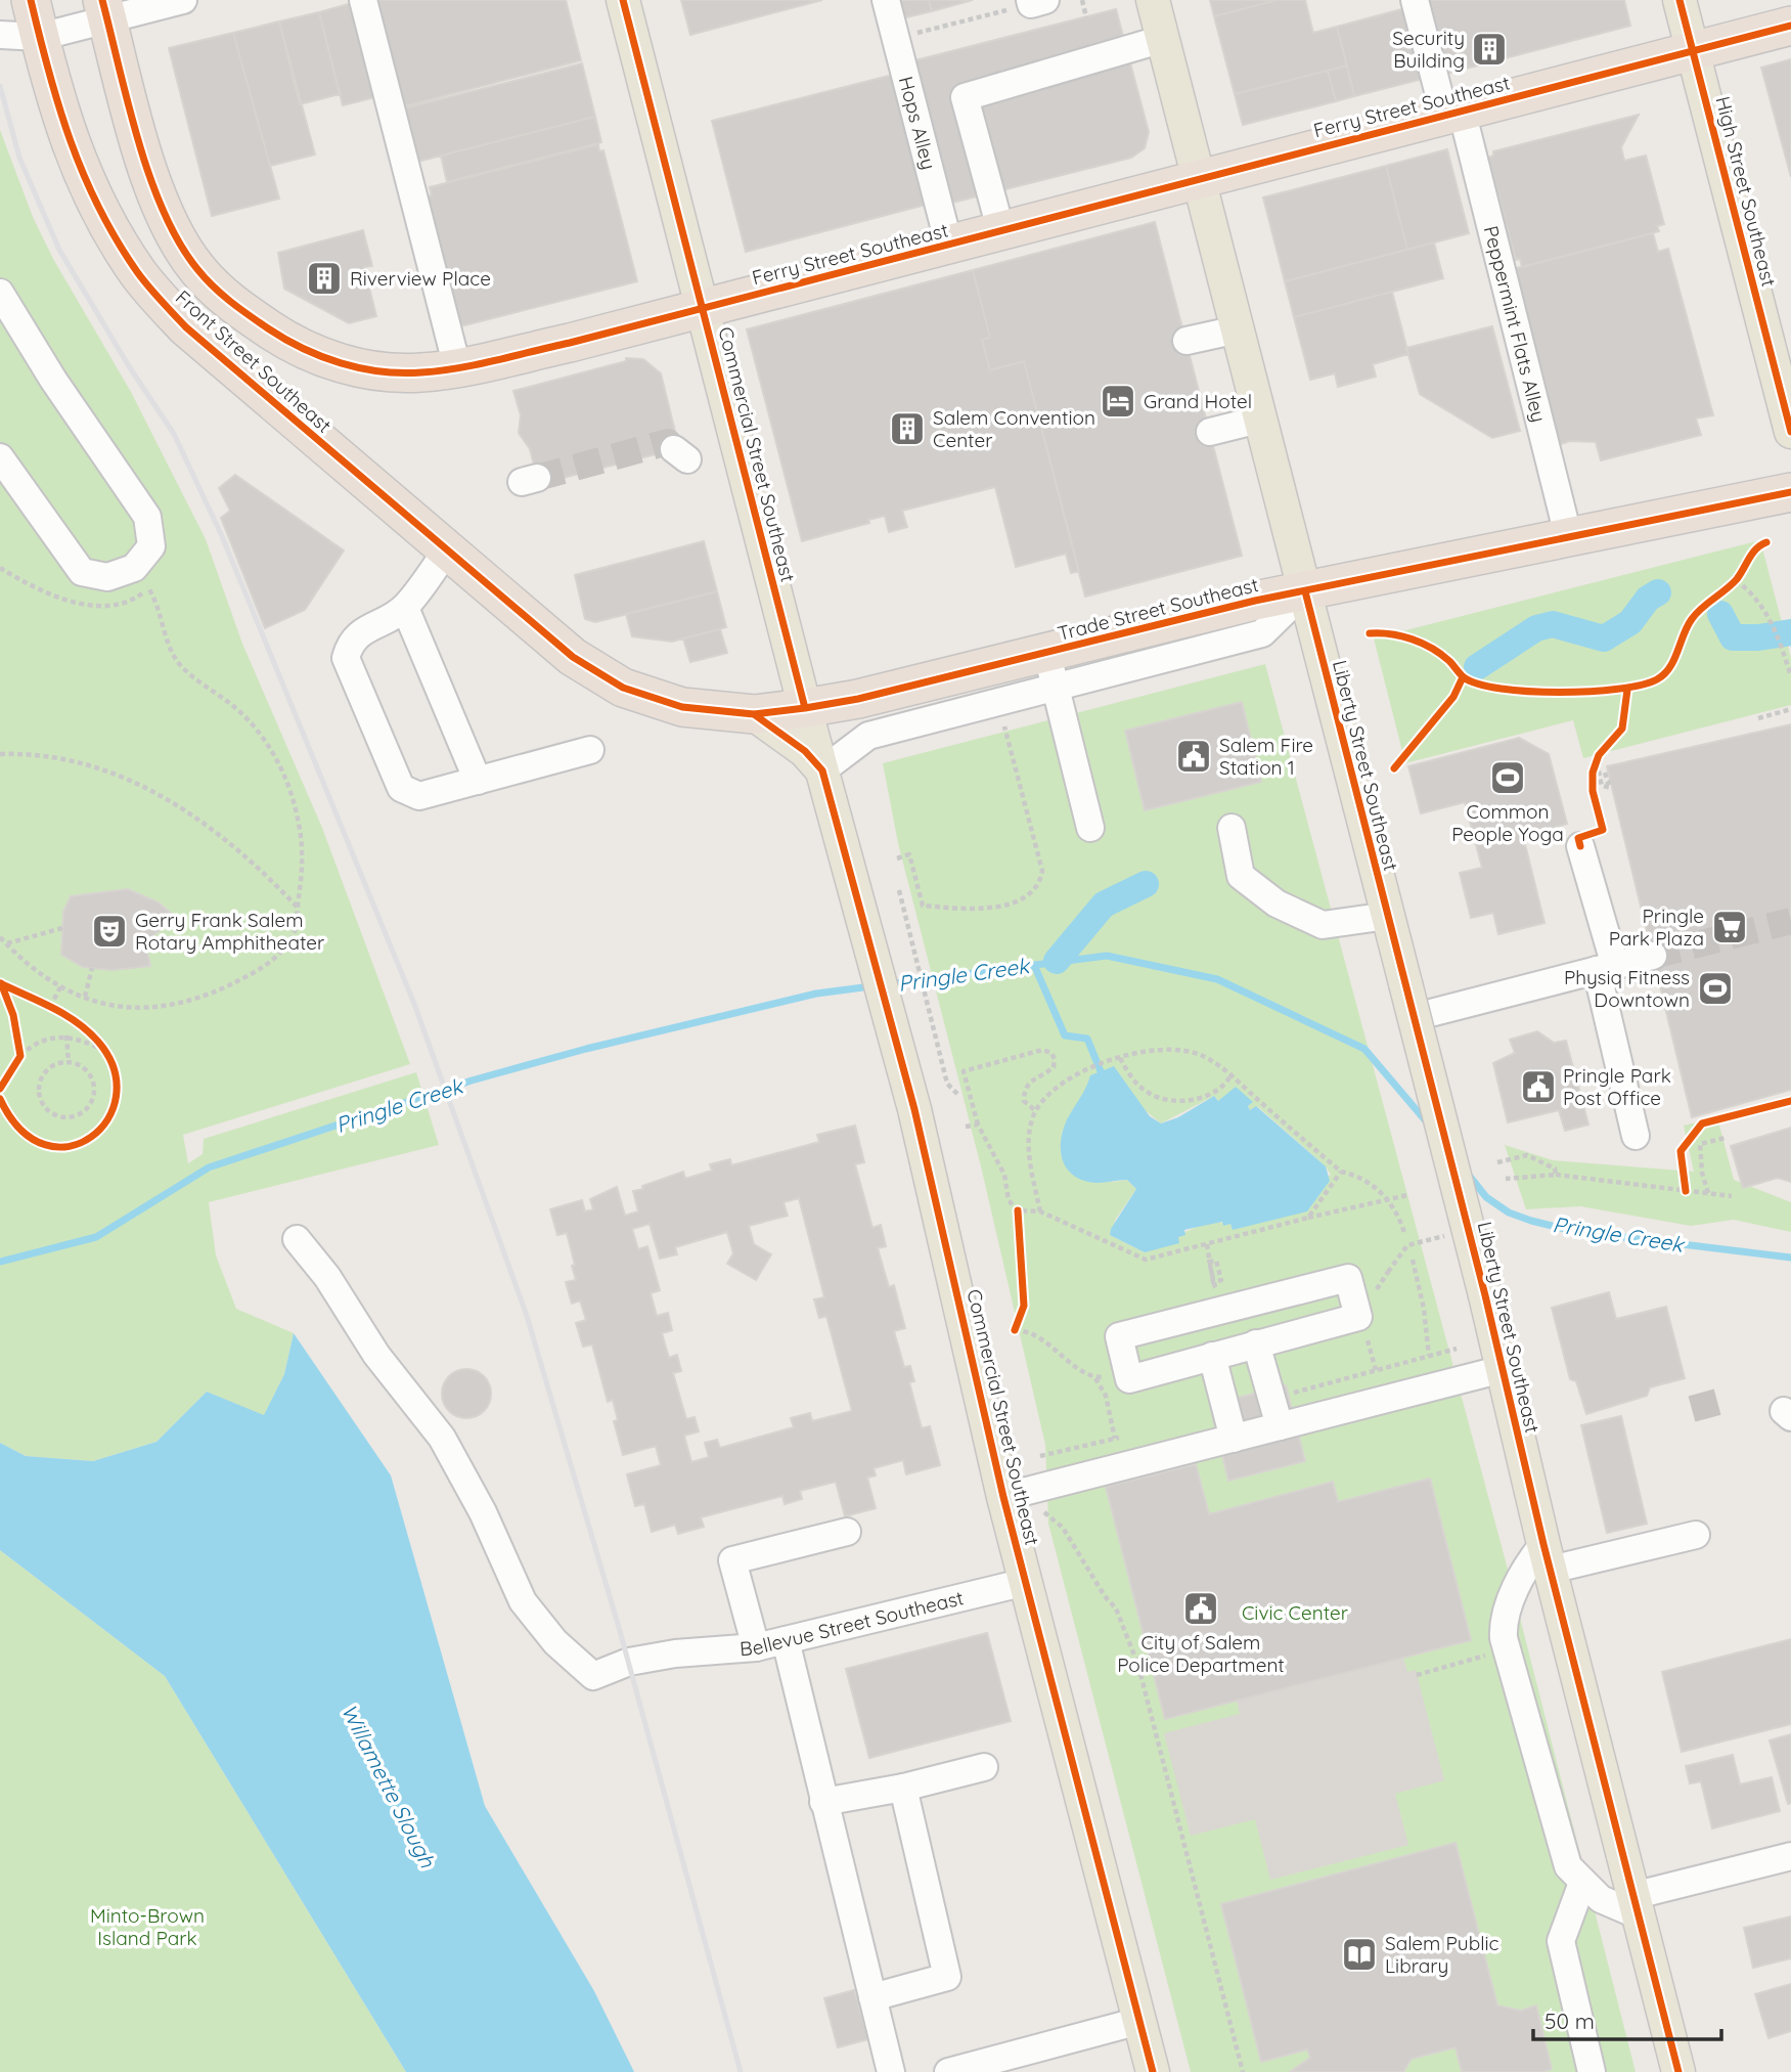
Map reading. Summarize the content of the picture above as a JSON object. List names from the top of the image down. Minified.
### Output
{"streets":{"highway":["Ferry Street Southeast","Front Street Southeast","Trade Street Southeast"],"main road":["High Street Southeast","Commercial Street Southeast","Liberty Street Southeast"],"street":["Hops Alley","Peppermint Flats Alley","Bellevue Street Southeast"]},"crossings":[["Ferry Street Southeast","Hops Alley"],["Ferry Street Southeast","High Street Southeast"],["Ferry Street Southeast","Peppermint Flats Alley"],["Ferry Street Southeast","Commercial Street Southeast"],["Ferry Street Southeast","Liberty Street Southeast"],["Peppermint Flats Alley","Trade Street Southeast"],["Front Street Southeast","Trade Street Southeast"],["Commercial Street Southeast","Trade Street Southeast"],["Commercial Street Southeast","Bellevue Street Southeast"],["Trade Street Southeast","Liberty Street Southeast"]],"water":["Pringle Creek","Willamette Slough"],"parks":["Civic Center","Minto-Brown Island Park"],"places":{"building":["Security Building","Riverview Place","Salem Convention Center"],"hotel":["Grand Hotel"],"public building":["Salem Fire Station 1","Pringle Park Post Office","City of Salem Police Department"],"sports":["Common People Yoga","Physiq Fitness Downtown"],"supermarket":["Pringle Park Plaza"],"theatre":["Gerry Frank Salem Rotary Amphitheater"],"library":["Salem Public Library"]},"scale_bar":"50 m"}
